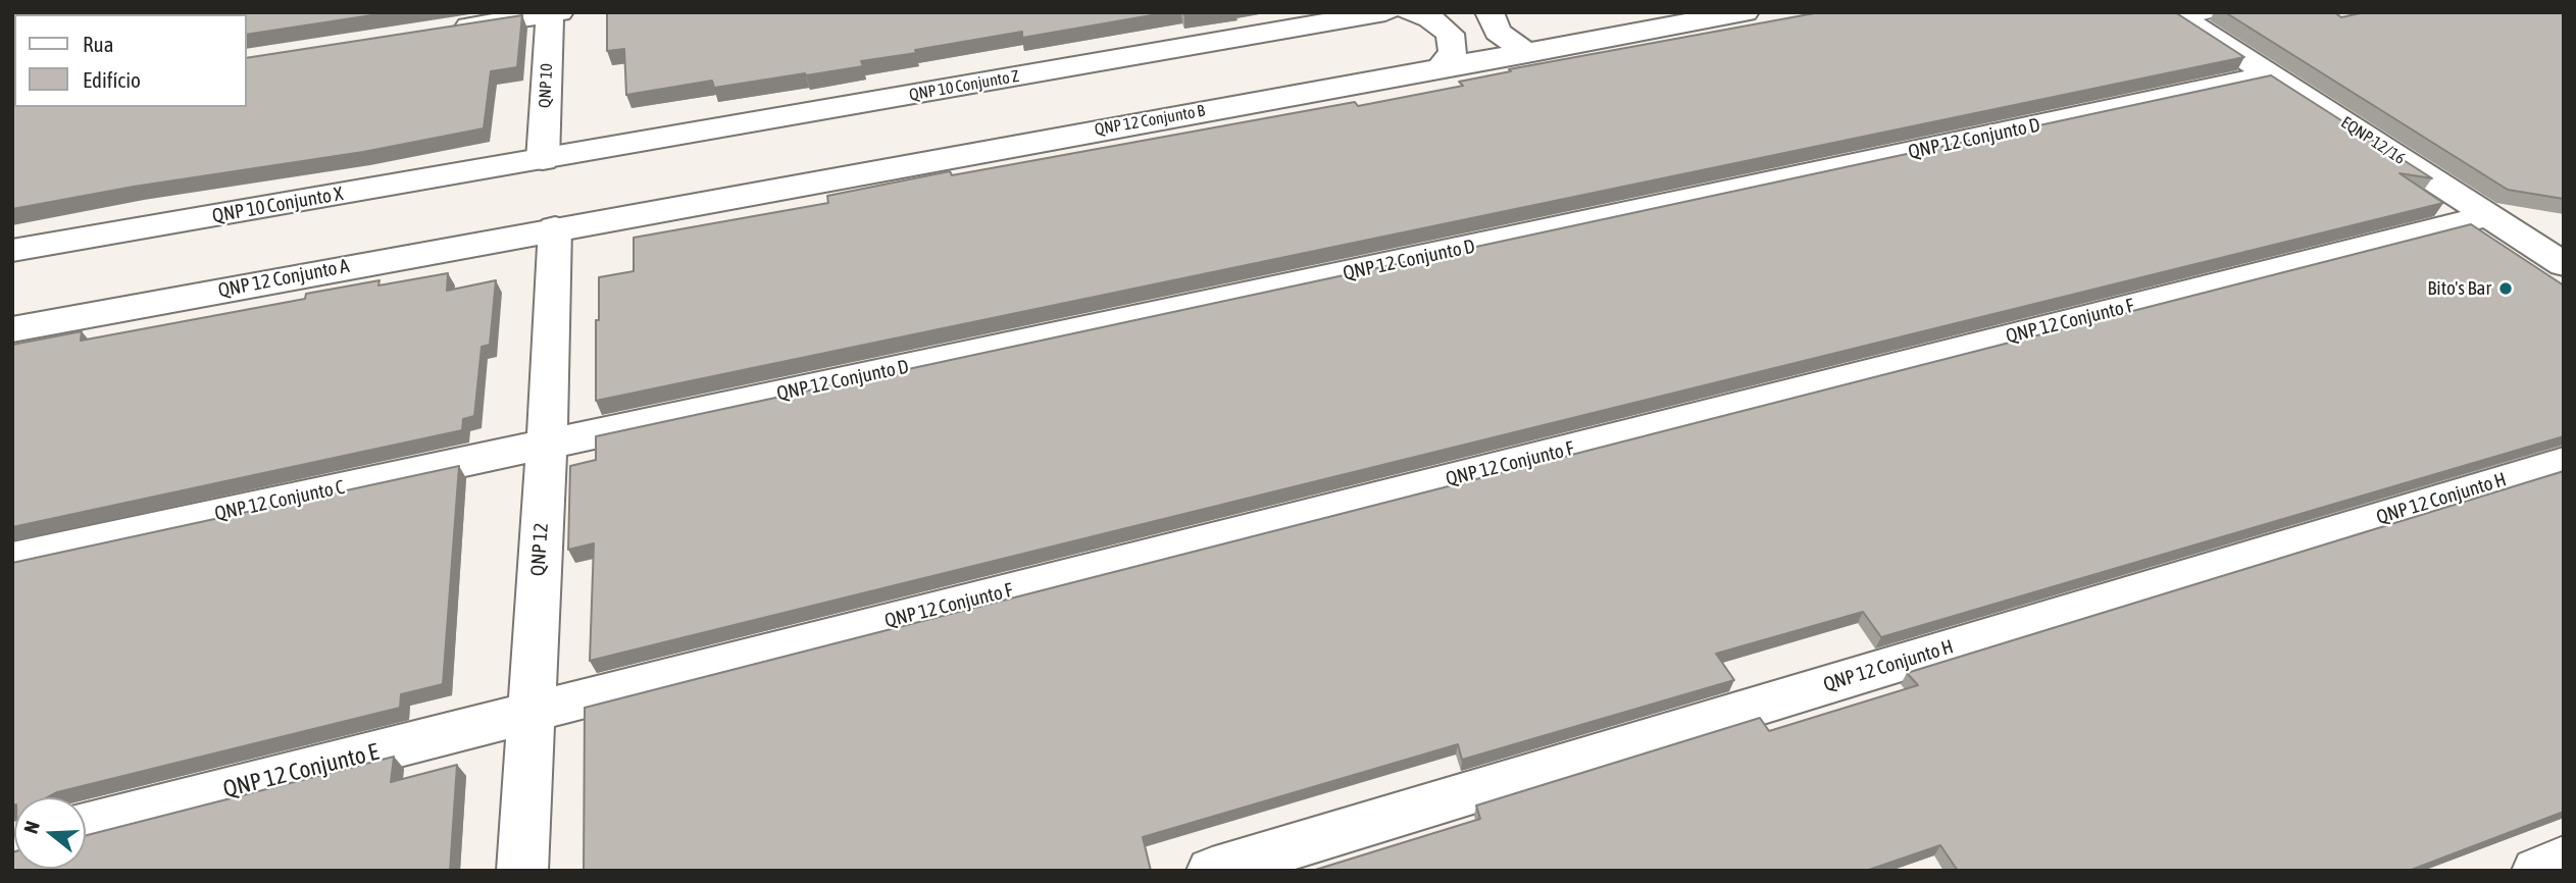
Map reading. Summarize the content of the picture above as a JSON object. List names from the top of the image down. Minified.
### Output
{"streets":{"street":["QNP 10","QNP 10 Conjunto Z","QNP 12 Conjunto B","QNP 12 Conjunto D","EQNP 12/16","QNP 10 Conjunto X","QNP 12 Conjunto A","QNP 12 Conjunto F","QNP 12 Conjunto H","QNP 12 Conjunto C","QNP 12","QNP 12 Conjunto E"]},"crossings":[["QNP 10","QNP 10 Conjunto Z"],["QNP 10","QNP 10 Conjunto X"],["QNP 10 Conjunto Z","QNP 10 Conjunto X"],["QNP 12 Conjunto B","QNP 12 Conjunto A"],["QNP 12 Conjunto B","QNP 12"],["QNP 12 Conjunto D","EQNP 12/16"],["QNP 12 Conjunto D","QNP 12 Conjunto C"],["QNP 12 Conjunto D","QNP 12"],["EQNP 12/16","QNP 12 Conjunto F"],["QNP 12 Conjunto A","QNP 12"],["QNP 12 Conjunto F","QNP 12"],["QNP 12 Conjunto F","QNP 12 Conjunto E"],["QNP 12 Conjunto C","QNP 12"],["QNP 12","QNP 12 Conjunto E"]],"places":["Bito's Bar"],"legend":["Rua","Edifício"],"north":"left"}
